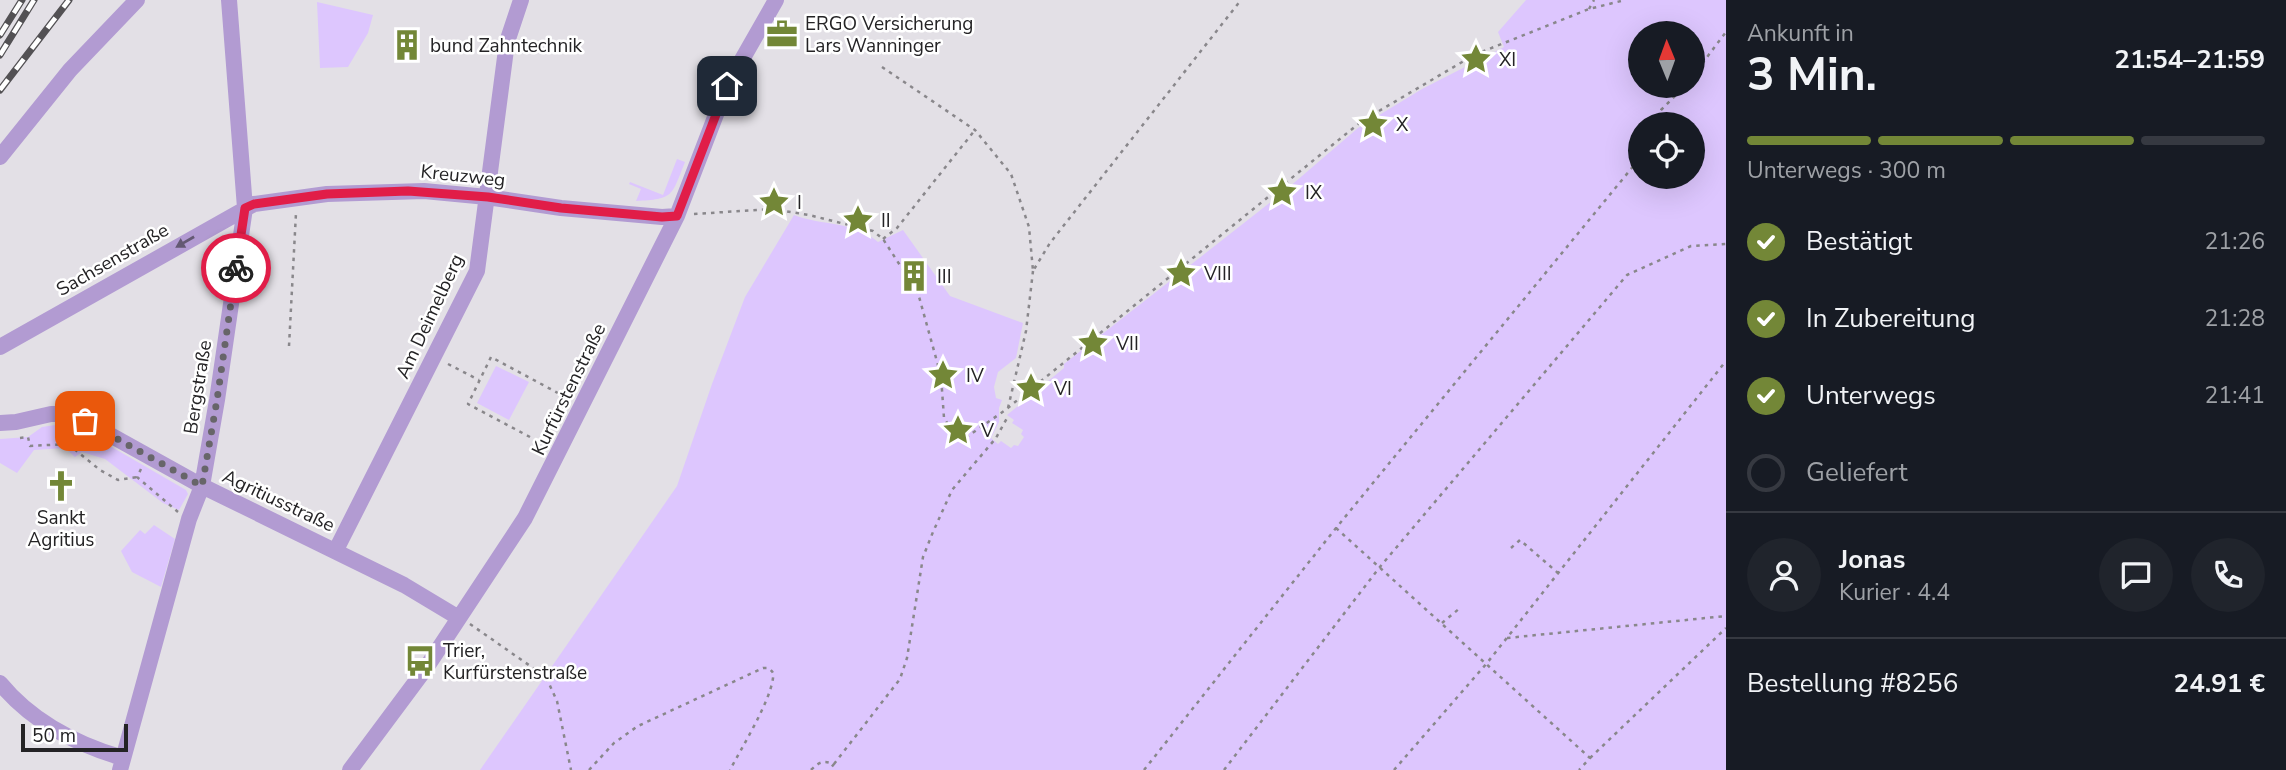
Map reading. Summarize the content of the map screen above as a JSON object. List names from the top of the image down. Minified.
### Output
{"streets":{"street":["Kreuzweg","Sachsenstraße","Am Deimelberg","Bergstraße","Kurfürstenstraße","Agritiusstraße"]},"crossings":[["Kreuzweg","Sachsenstraße"],["Kreuzweg","Am Deimelberg"],["Kreuzweg","Bergstraße"],["Kreuzweg","Kurfürstenstraße"],["Sachsenstraße","Bergstraße"],["Am Deimelberg","Agritiusstraße"],["Bergstraße","Agritiusstraße"],["Kurfürstenstraße","Agritiusstraße"]],"one_way":["Sachsenstraße"],"places":{"office":["ERGO Versicherung Lars Wanninger"],"building":["bund Zahntechnik","III"],"place":["XI","X","IX","I","II","VIII","VII","IV","VI","V"],"church":["Sankt Agritius"],"bus stop":["Trier, Kurfürstenstraße"]},"scale_bar":"50 m","north":"top","page":{"heading":["3 Min.","Ankunft in","21:54–21:59"],"panel":["Jonas","Kurier · 4.4","Bestellung #8256","24.91 €"],"bar":"Unterwegs · 300 m","list":[["Bestätigt","21:26"],["In Zubereitung","21:28"],["Unterwegs","21:41"],"Geliefert"],"scale":"50 m"}}
